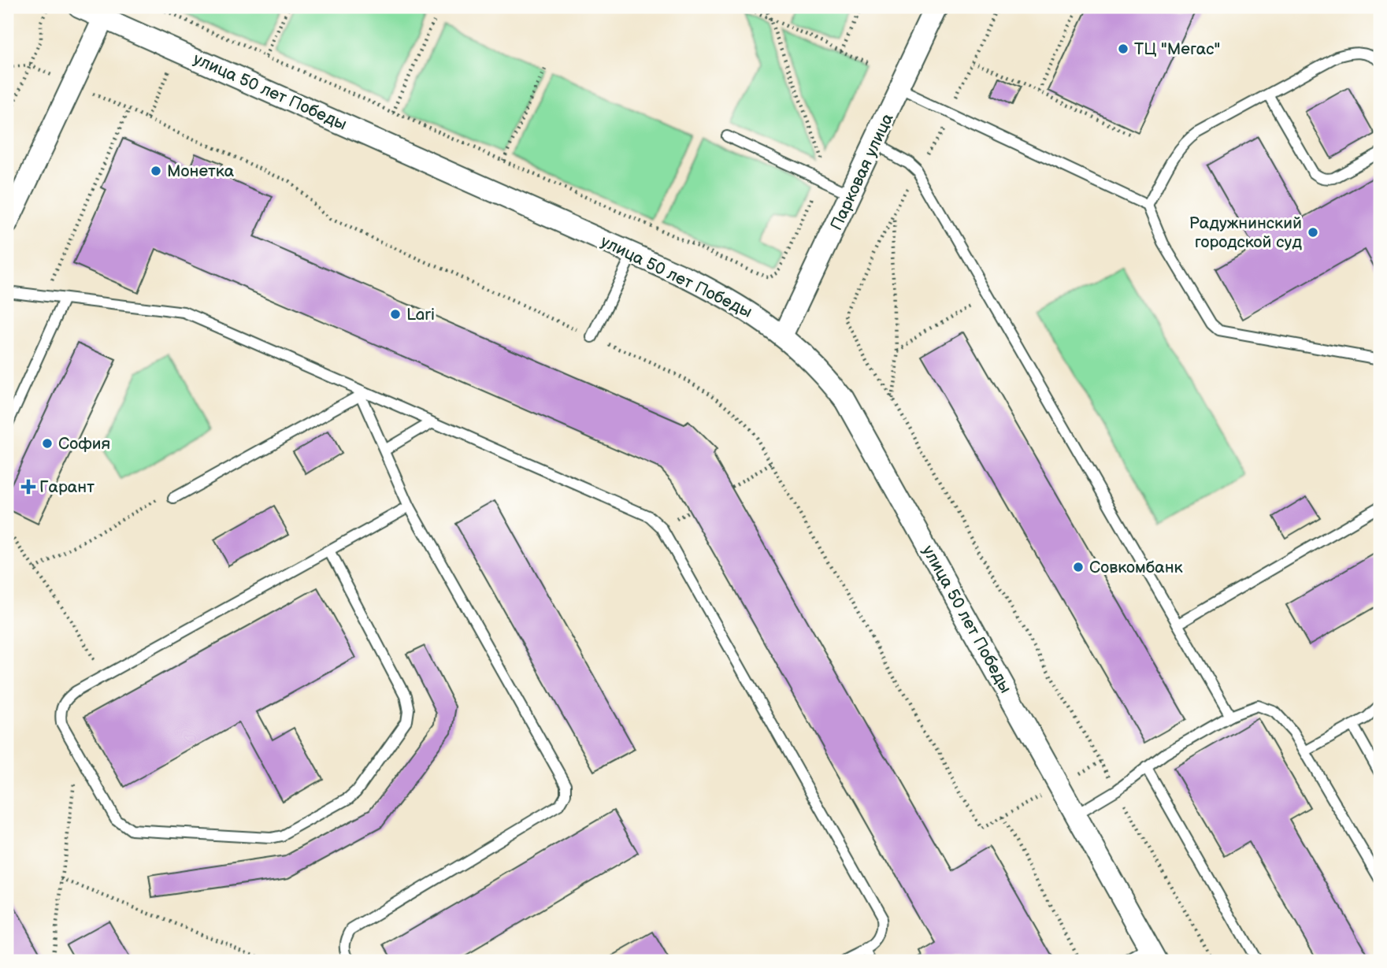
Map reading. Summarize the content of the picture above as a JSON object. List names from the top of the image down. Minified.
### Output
{"streets":{"street":["улица 50 лет Победы","Парковая улица"]},"crossings":[["улица 50 лет Победы","Парковая улица"]],"places":{"other":["ТЦ \"Мегас\"","Монетка","Радужнинский городской суд","Lari","София","Совкомбанк"],"health":["Гарант"]}}
